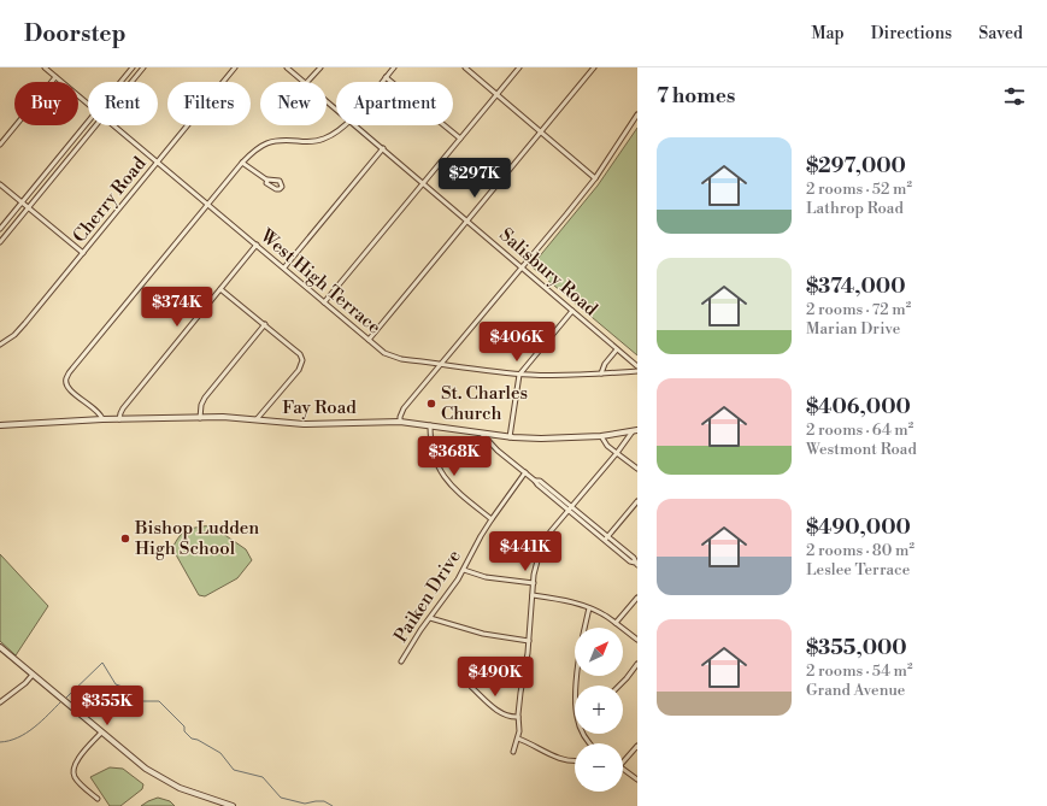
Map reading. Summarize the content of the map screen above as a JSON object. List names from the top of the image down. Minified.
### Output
{"streets":{"street":["Cherry Road","Salisbury Road","West High Terrace","Fay Road","Paiken Drive"]},"crossings":[["Cherry Road","West High Terrace"]],"places":["St. Charles Church","Bishop Ludden High School"],"north":"top right","page":{"header":"Doorstep","nav":["Map","Directions","Saved"],"heading":"7 homes","chip":["Buy","Rent","Filters","New","Apartment"],"list":[{"name":"$297,000","note":"2 rooms · 52 m² · Lathrop Road"},{"name":"$374,000","note":"2 rooms · 72 m² · Marian Drive"},{"name":"$406,000","note":"2 rooms · 64 m² · Westmont Road"},{"name":"$490,000","note":"2 rooms · 80 m² · Leslee Terrace"},{"name":"$355,000","note":"2 rooms · 54 m² · Grand Avenue"}],"price":["$297K","$374K","$406K","$368K","$441K","$490K","$355K"],"map_buttons":["+","−"]}}
